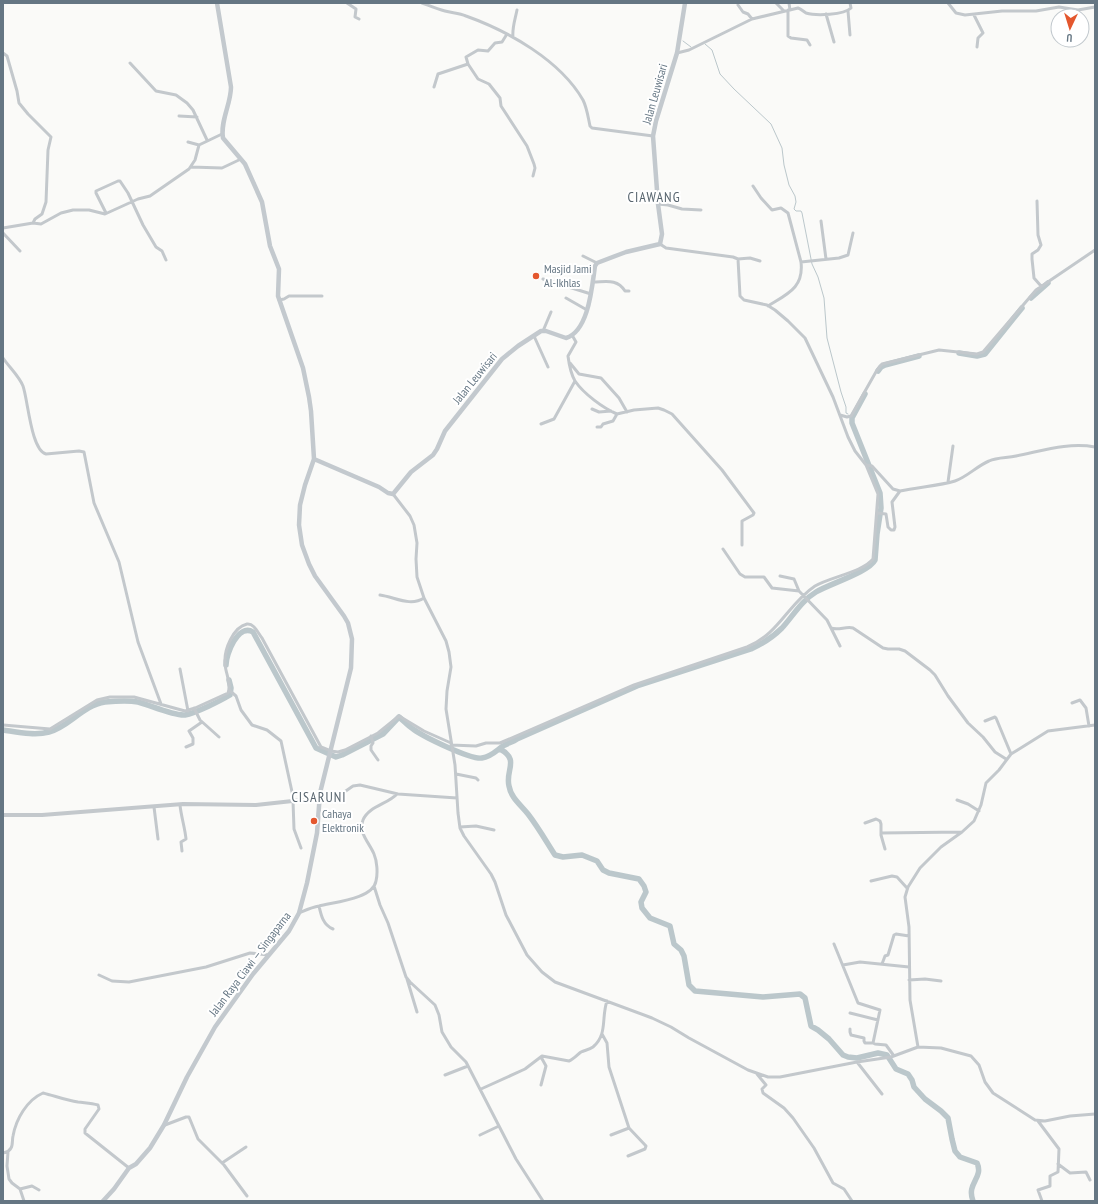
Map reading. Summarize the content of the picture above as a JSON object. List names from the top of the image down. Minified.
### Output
{"streets":{"main road":["Jalan Leuwisari","Jalan Raya Ciawi — Singaparna"]},"districts":["CIAWANG","CISARUNI"],"places":["Masjid Jami Al-Ikhlas","Cahaya Elektronik"],"north":"bottom"}
